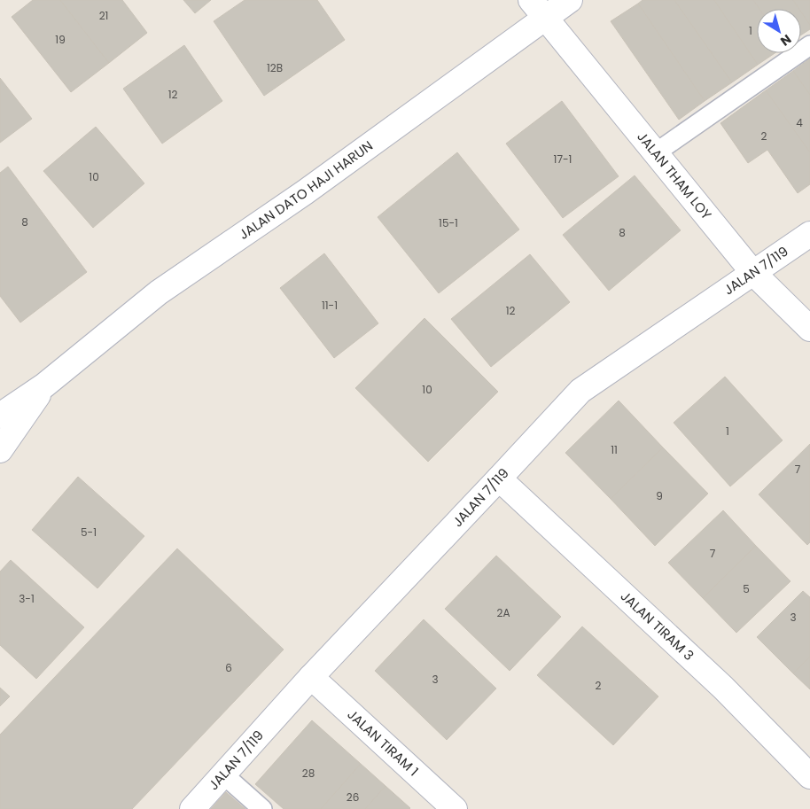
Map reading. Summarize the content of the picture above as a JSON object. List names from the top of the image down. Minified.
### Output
{"streets":{"street":["JALAN THAM LOY","JALAN DATO HAJI HARUN","JALAN 7/119","JALAN TIRAM 3","JALAN TIRAM 1"]},"crossings":[["JALAN THAM LOY","JALAN DATO HAJI HARUN"],["JALAN THAM LOY","JALAN 7/119"],["JALAN 7/119","JALAN TIRAM 3"],["JALAN 7/119","JALAN TIRAM 1"]],"house_numbers":["21","1","19","12B","12","4","2","17-1","10","8","15-1","8","11-1","12","10","1","11","7","9","5-1","7","5","3-1","2A","3","6","3","2","28","26"],"north":"bottom right"}
